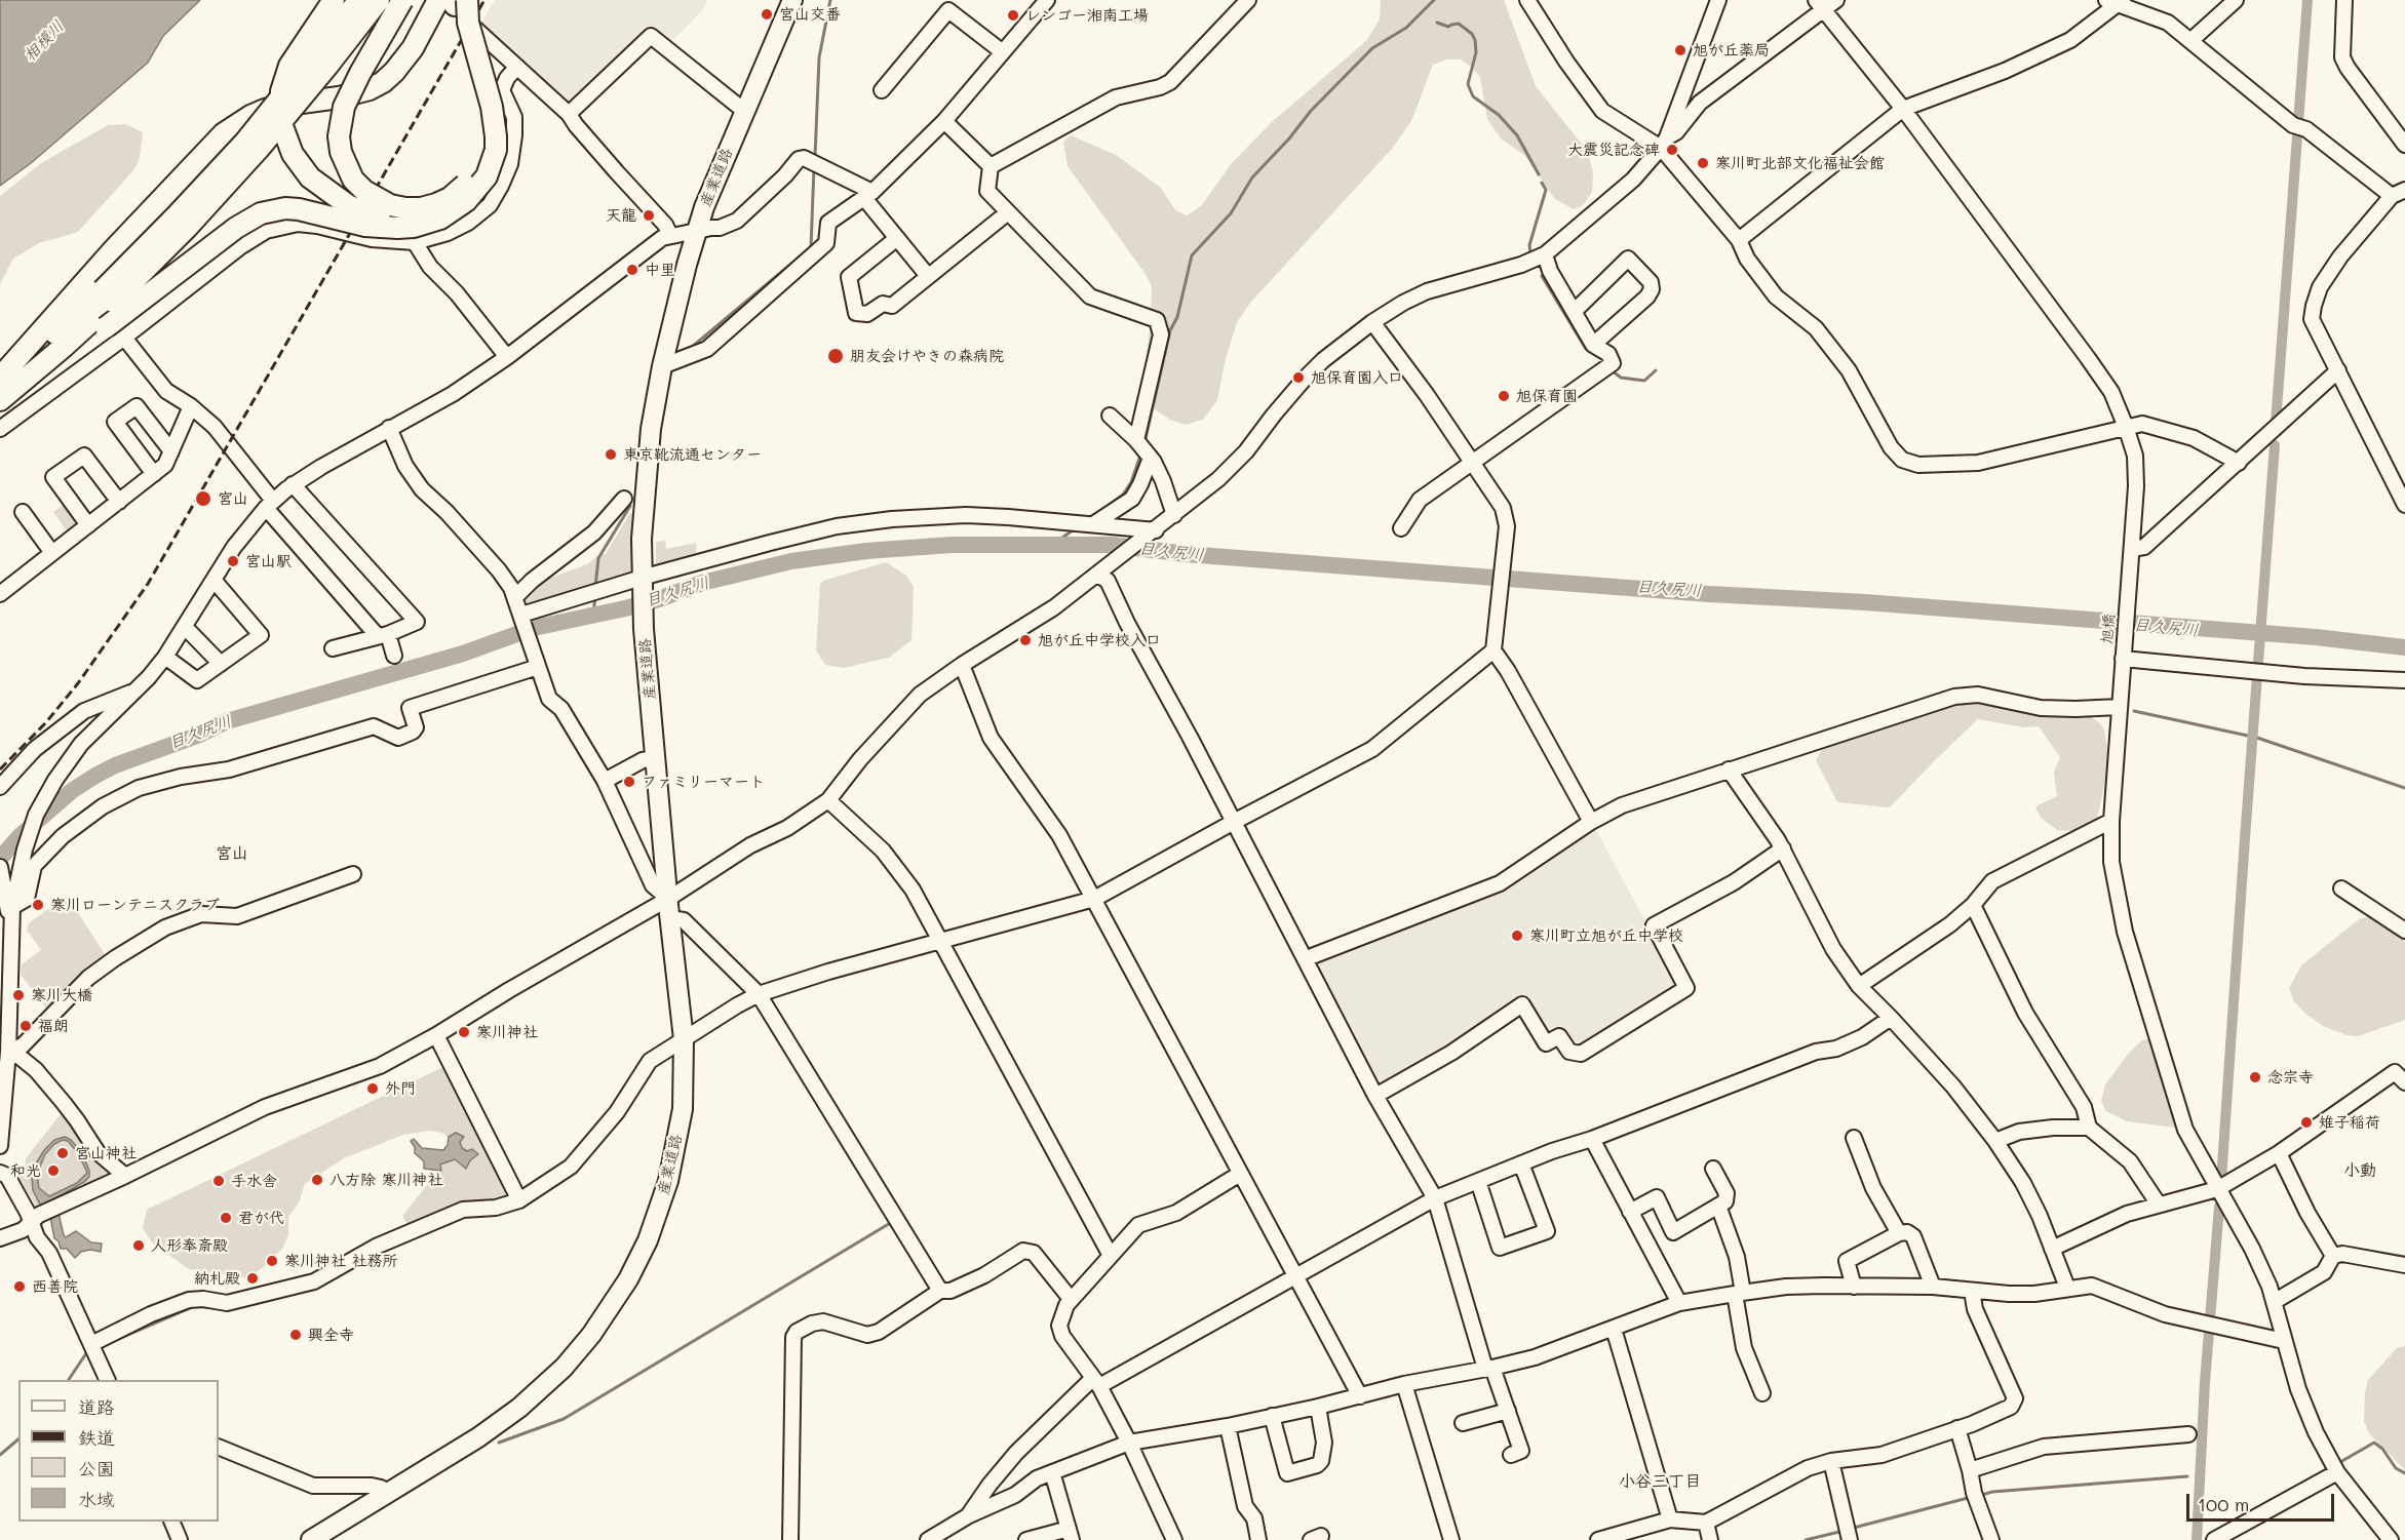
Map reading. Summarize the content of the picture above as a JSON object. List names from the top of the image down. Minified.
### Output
{"streets":{"main road":["産業道路"],"street":["旭橋"]},"districts":["宮山","小動","小谷三丁目"],"water":["相模川","目久尻川"],"places":["宮山交番","レンゴー湘南工場","旭が丘薬局","大震災記念碑","寒川町北部文化福祉会館","天龍","中里","朋友会けやきの森病院","旭保育園入口","旭保育園","東京靴流通センター","宮山","宮山駅","旭が丘中学校入口","ファミリーマート","寒川ローンテニスクラブ","寒川町立旭が丘中学校","寒川大橋","福朗","寒川神社","念宗寺","外門","雉子稲荷","宮山神社","和光","八方除 寒川神社","手水舎","君が代","人形奉斎殿","寒川神社 社務所","納札殿","西善院","興全寺"],"legend":["道路","鉄道","公園","水域"],"scale_bar":"100 m"}
